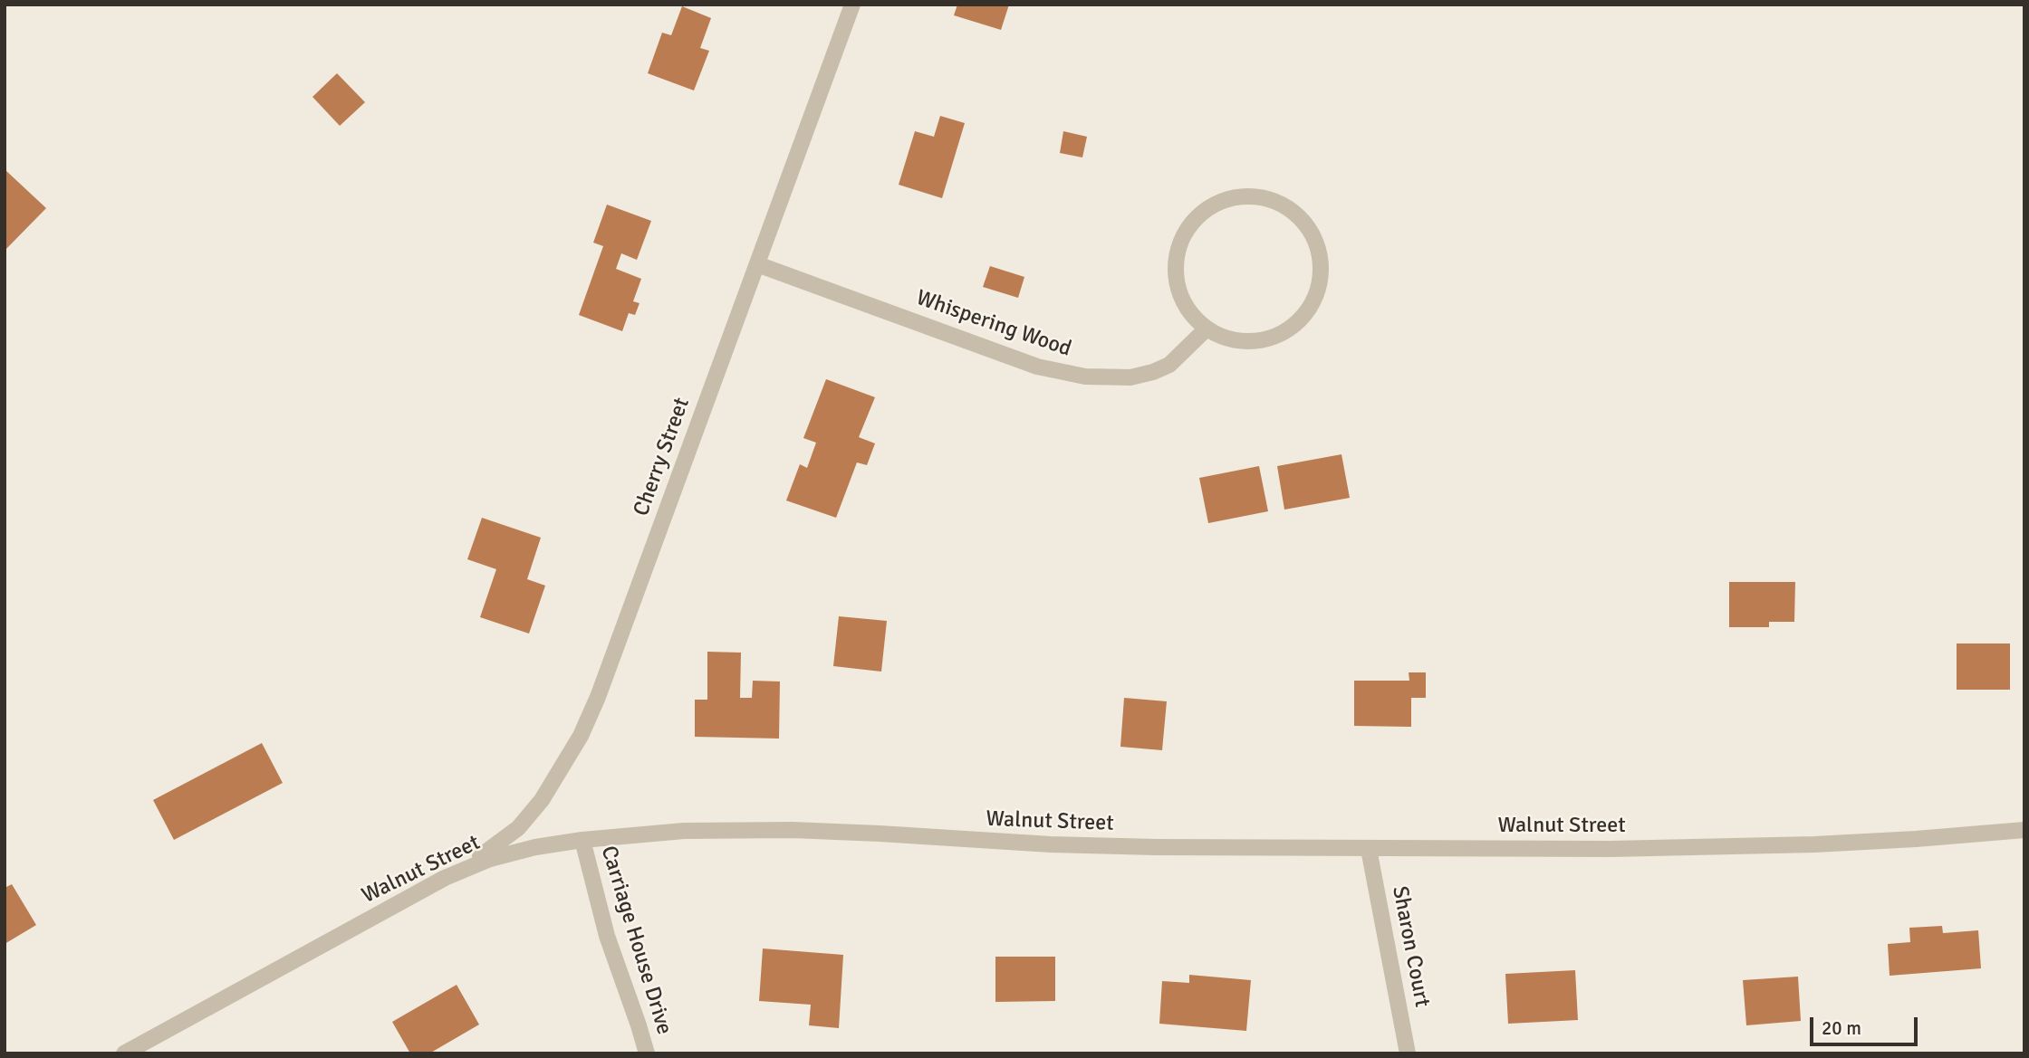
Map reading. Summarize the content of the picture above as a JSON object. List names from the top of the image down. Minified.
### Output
{"streets":{"street":["Whispering Wood","Cherry Street","Walnut Street","Carriage House Drive","Sharon Court"]},"crossings":[["Whispering Wood","Cherry Street"],["Cherry Street","Walnut Street"],["Walnut Street","Carriage House Drive"],["Walnut Street","Sharon Court"]],"scale_bar":"20 m"}
